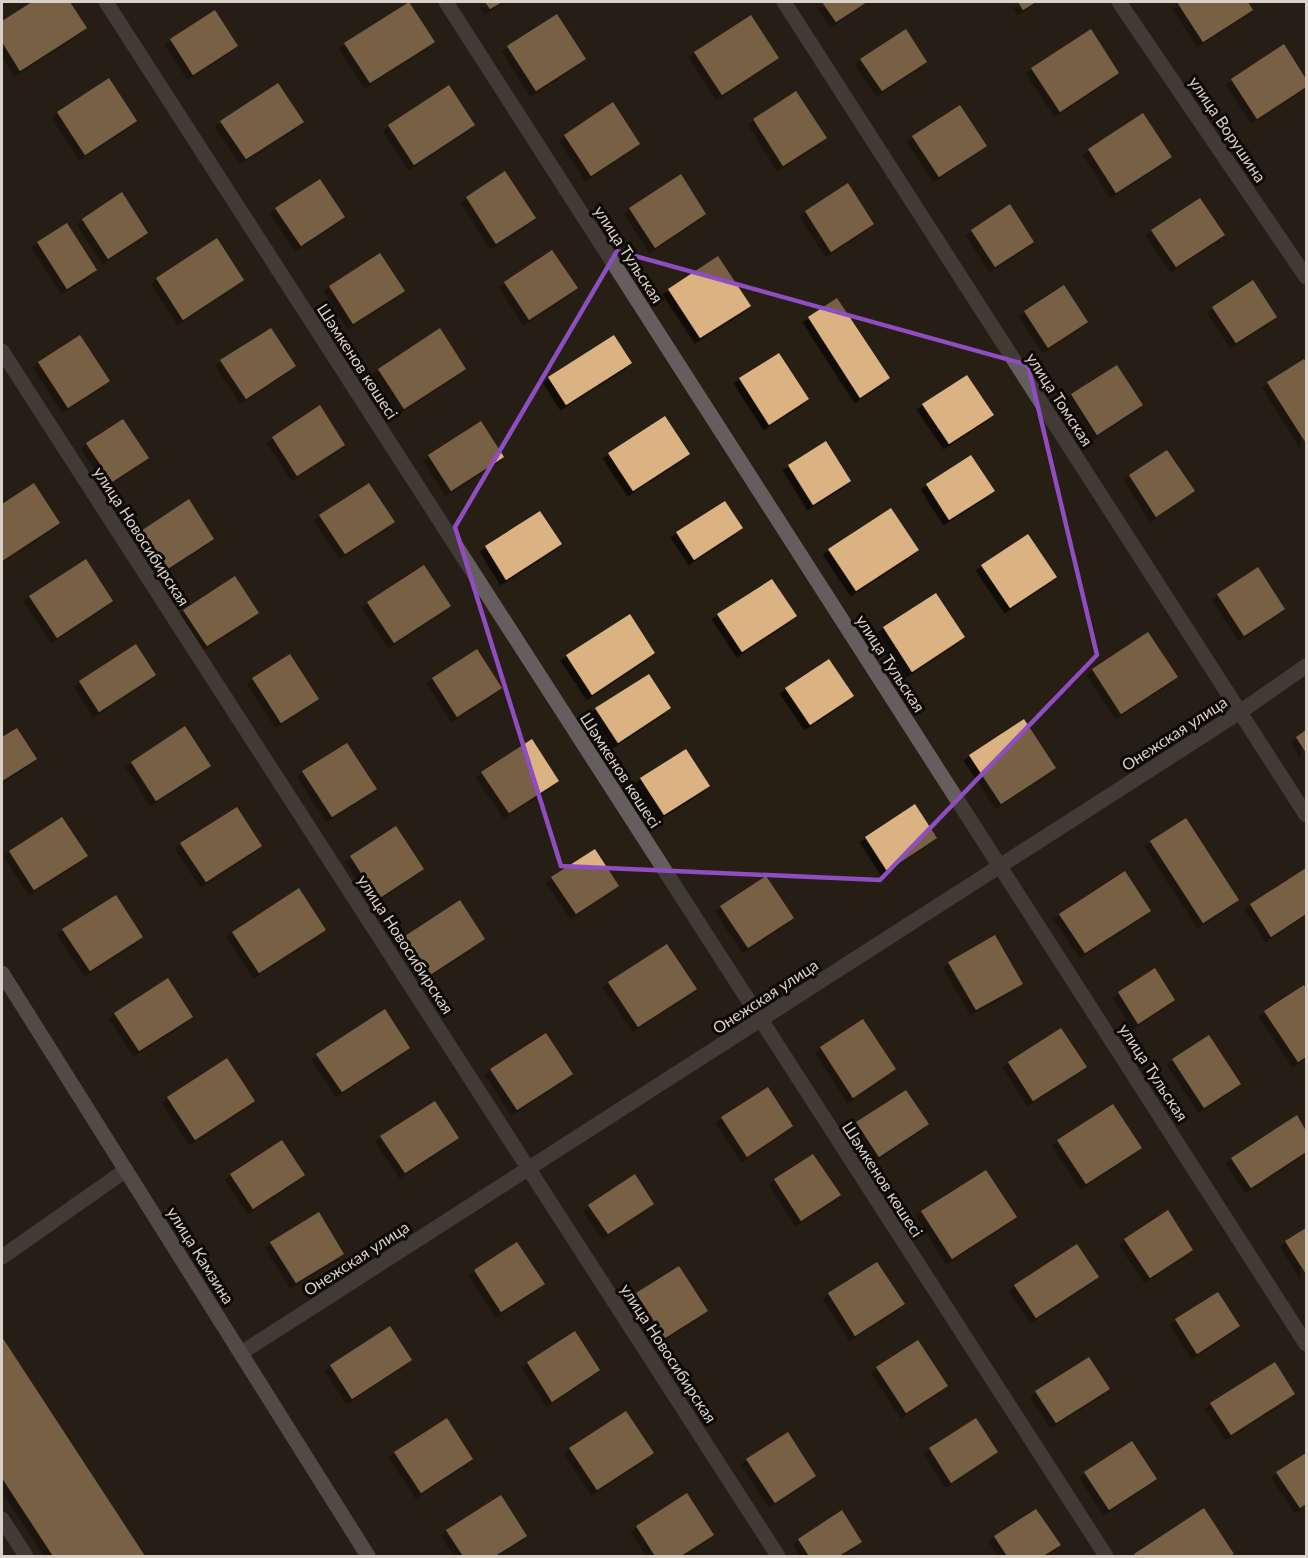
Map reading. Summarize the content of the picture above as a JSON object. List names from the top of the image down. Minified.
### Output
{"streets":{"main road":["улица Камзина"],"street":["улица Ворушина","улица Тульская","Шәмкенов көшесі","улица Томская","улица Новосибирская","Онежская улица"]},"crossings":[["улица Тульская","Онежская улица"],["Шәмкенов көшесі","Онежская улица"],["улица Томская","Онежская улица"],["улица Новосибирская","Онежская улица"],["Онежская улица","улица Камзина"]]}
